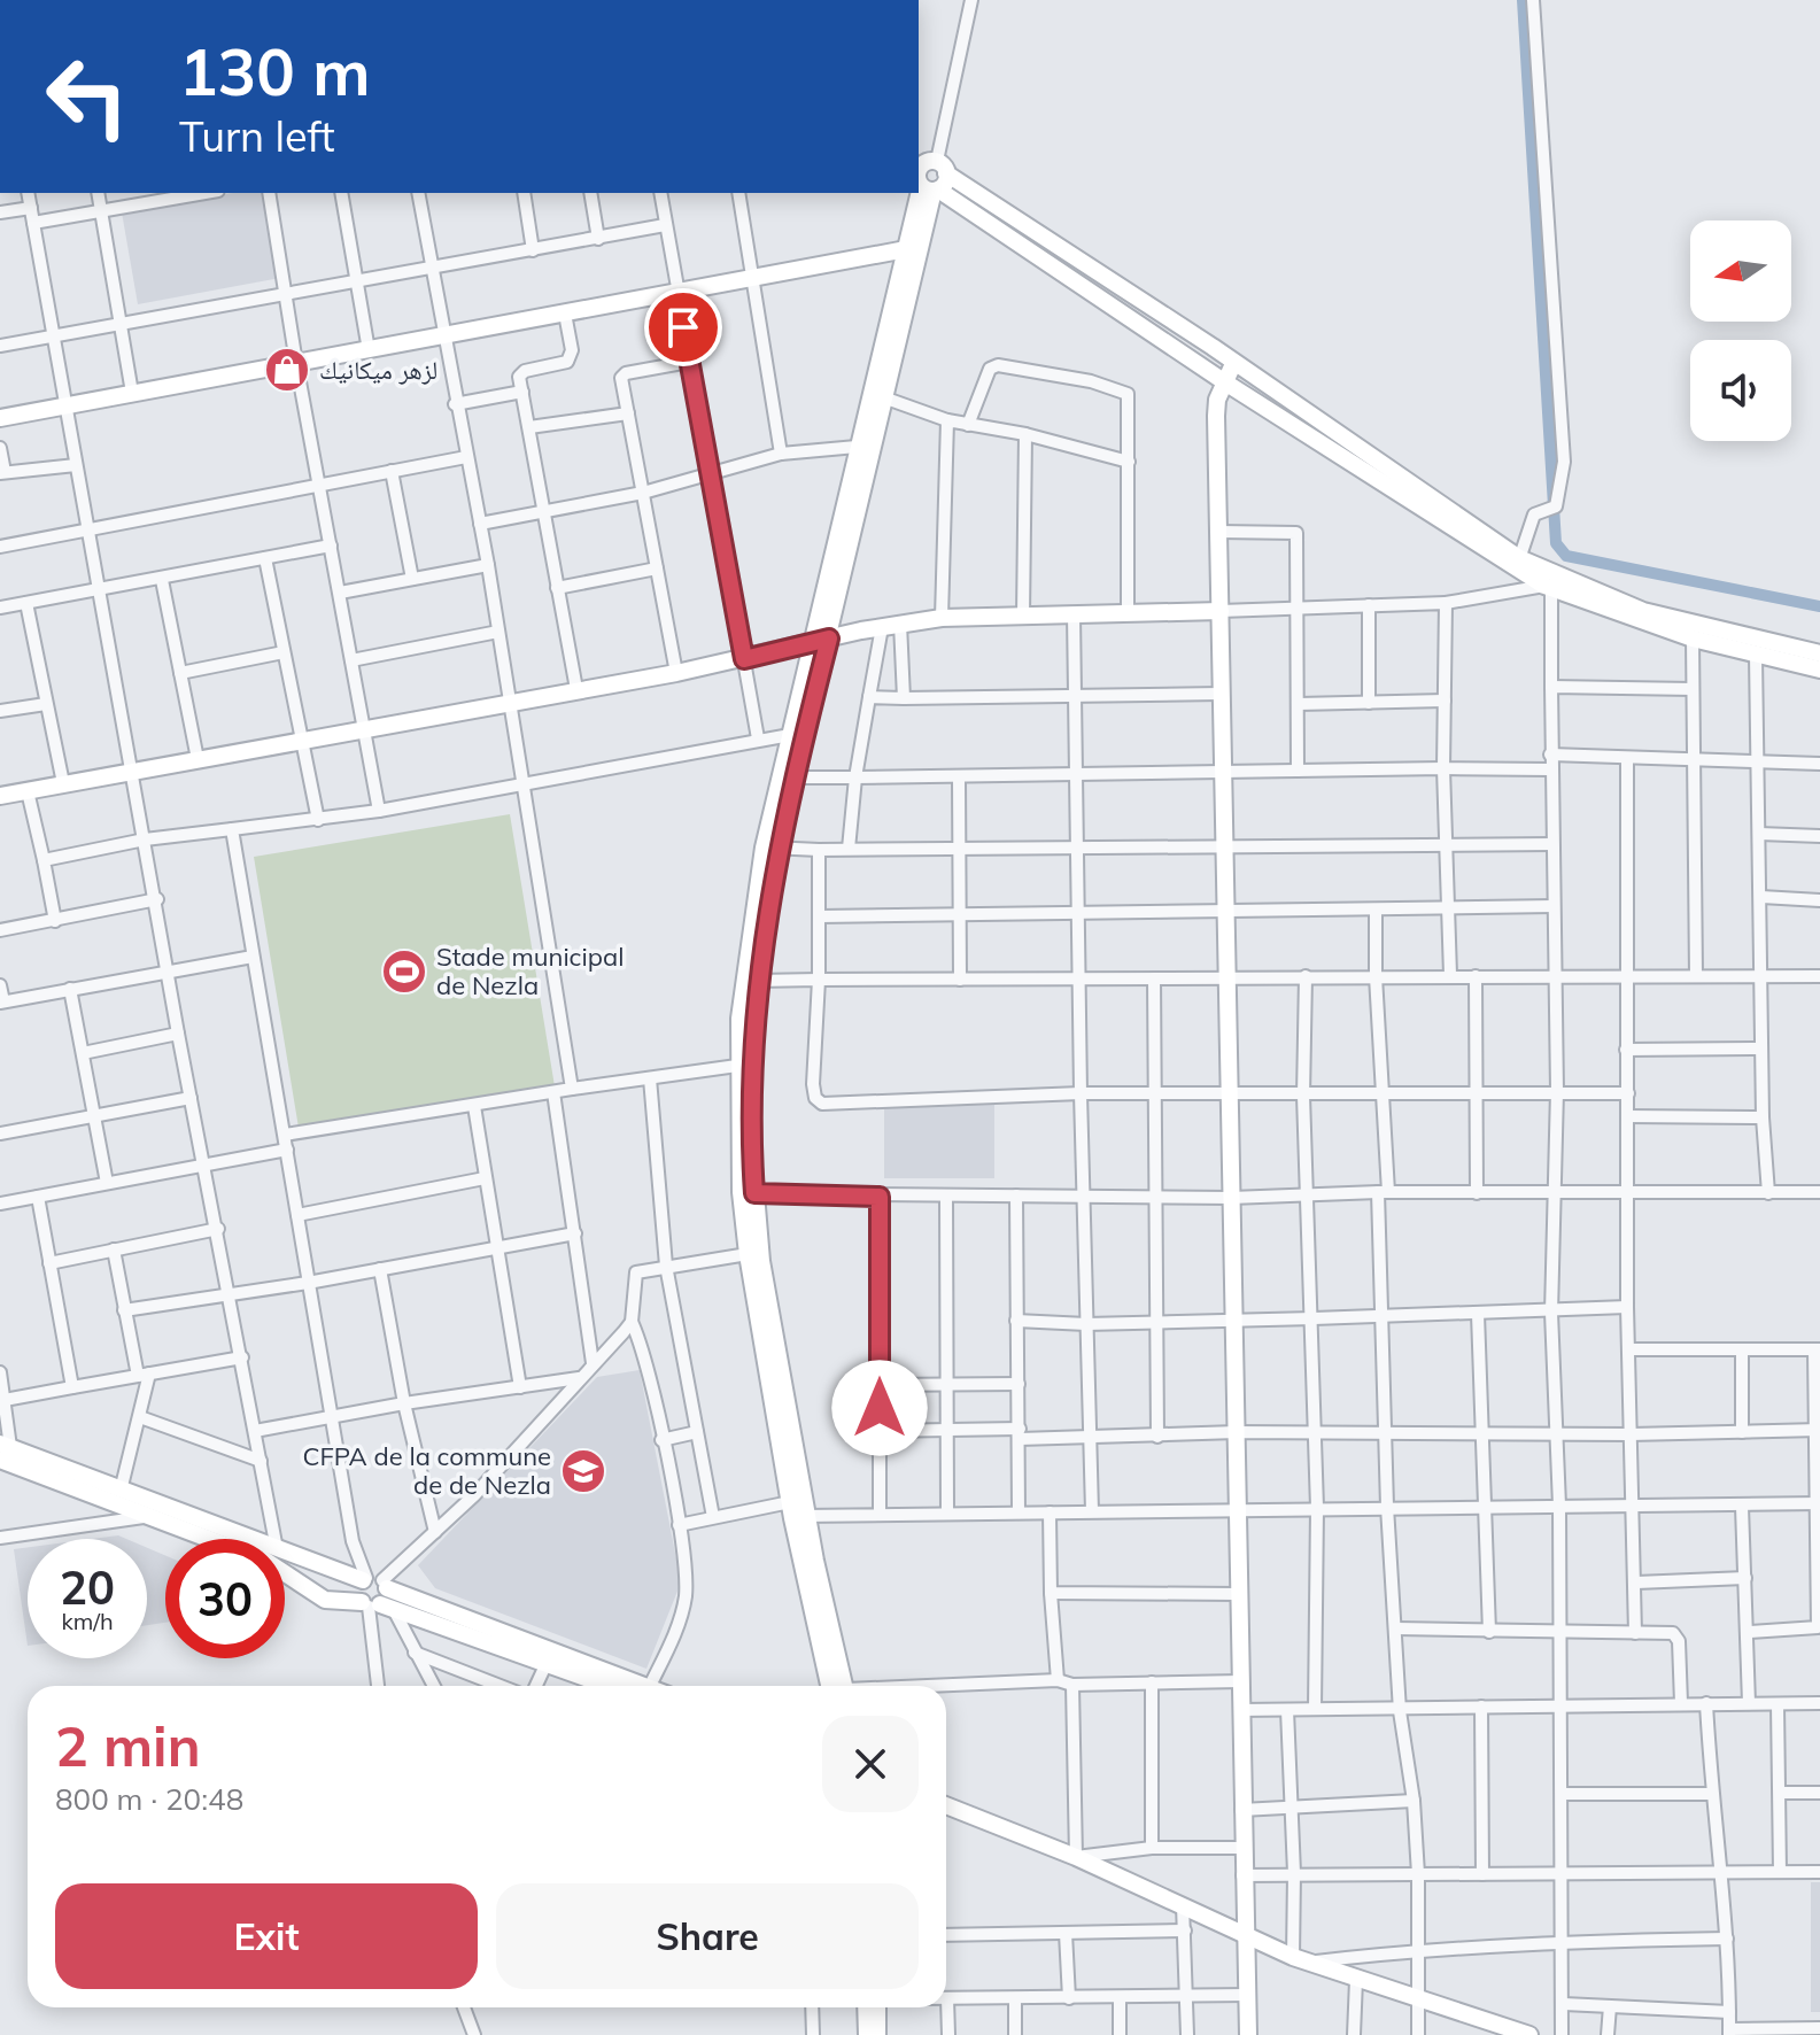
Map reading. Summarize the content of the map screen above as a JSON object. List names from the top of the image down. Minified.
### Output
{"places":{"shop":["لزهر ميكانيك"],"sports":["Stade municipal de Nezla"],"school or university":["CFPA de la commune de de Nezla"]},"north":"left","page":{"turn":["130 m","Turn left"],"speed":"20 km/h","limit":"30","heading":["2 min","800 m · 20:48"],"buttons":["Exit","Share"]}}
